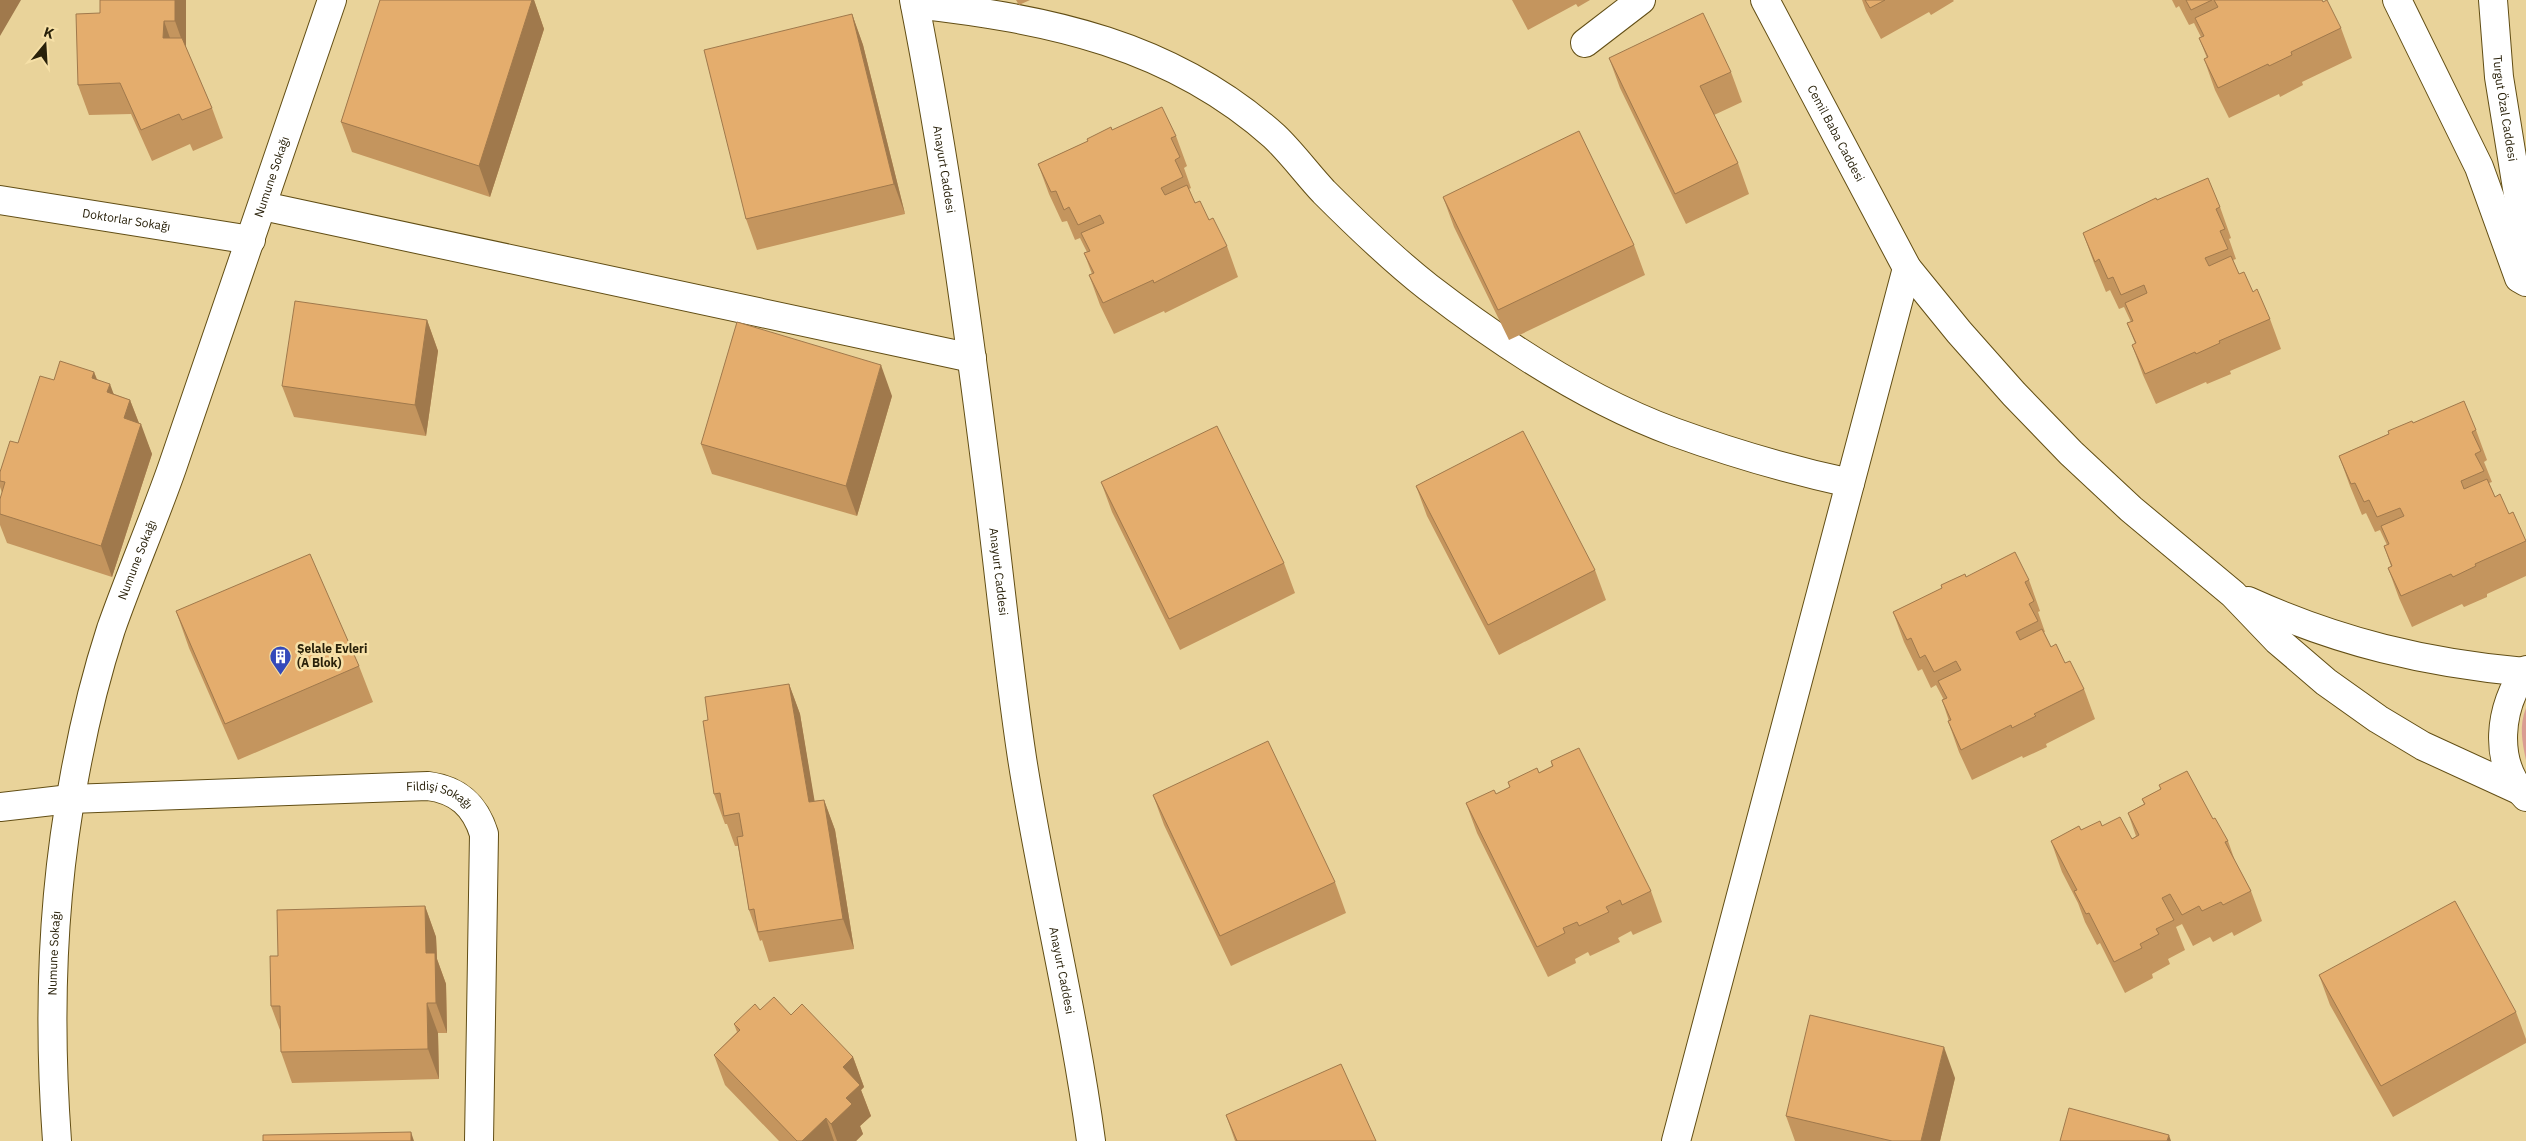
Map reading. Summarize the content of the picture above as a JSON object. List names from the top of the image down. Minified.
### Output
{"streets":{"street":["Turgut Özal Caddesi","Cemil Baba Caddesi","Anayurt Caddesi","Numune Sokağı","Doktorlar Sokağı","Fildişi Sokağı"]},"crossings":[["Numune Sokağı","Doktorlar Sokağı"],["Numune Sokağı","Fildişi Sokağı"]],"places":{"building":["Şelale Evleri (A Blok)"]},"north":"top"}
